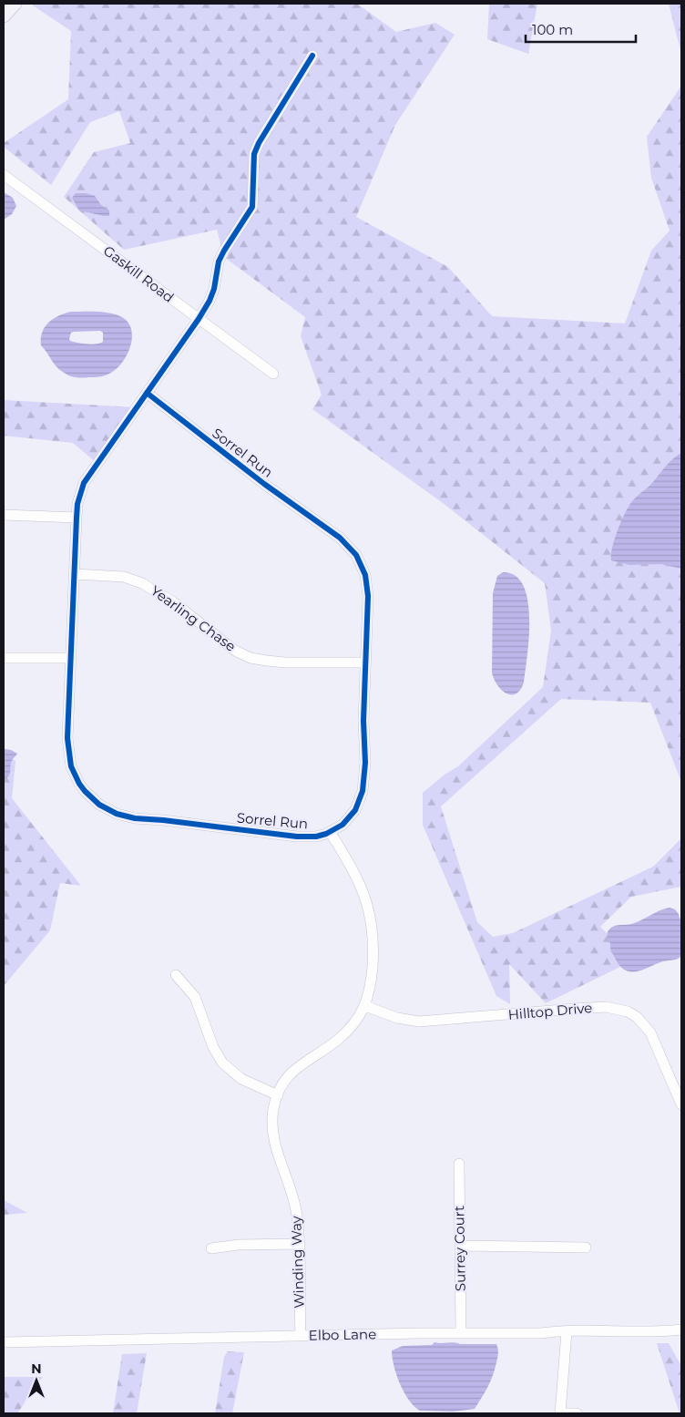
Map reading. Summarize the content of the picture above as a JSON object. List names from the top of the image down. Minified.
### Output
{"streets":{"street":["Gaskill Road","Sorrel Run","Yearling Chase","Hilltop Drive","Surrey Court","Winding Way","Elbo Lane"]},"crossings":[["Gaskill Road","Sorrel Run"],["Sorrel Run","Yearling Chase"],["Sorrel Run","Winding Way"],["Hilltop Drive","Winding Way"],["Surrey Court","Elbo Lane"],["Winding Way","Elbo Lane"]],"scale_bar":"100 m","north":"top"}
